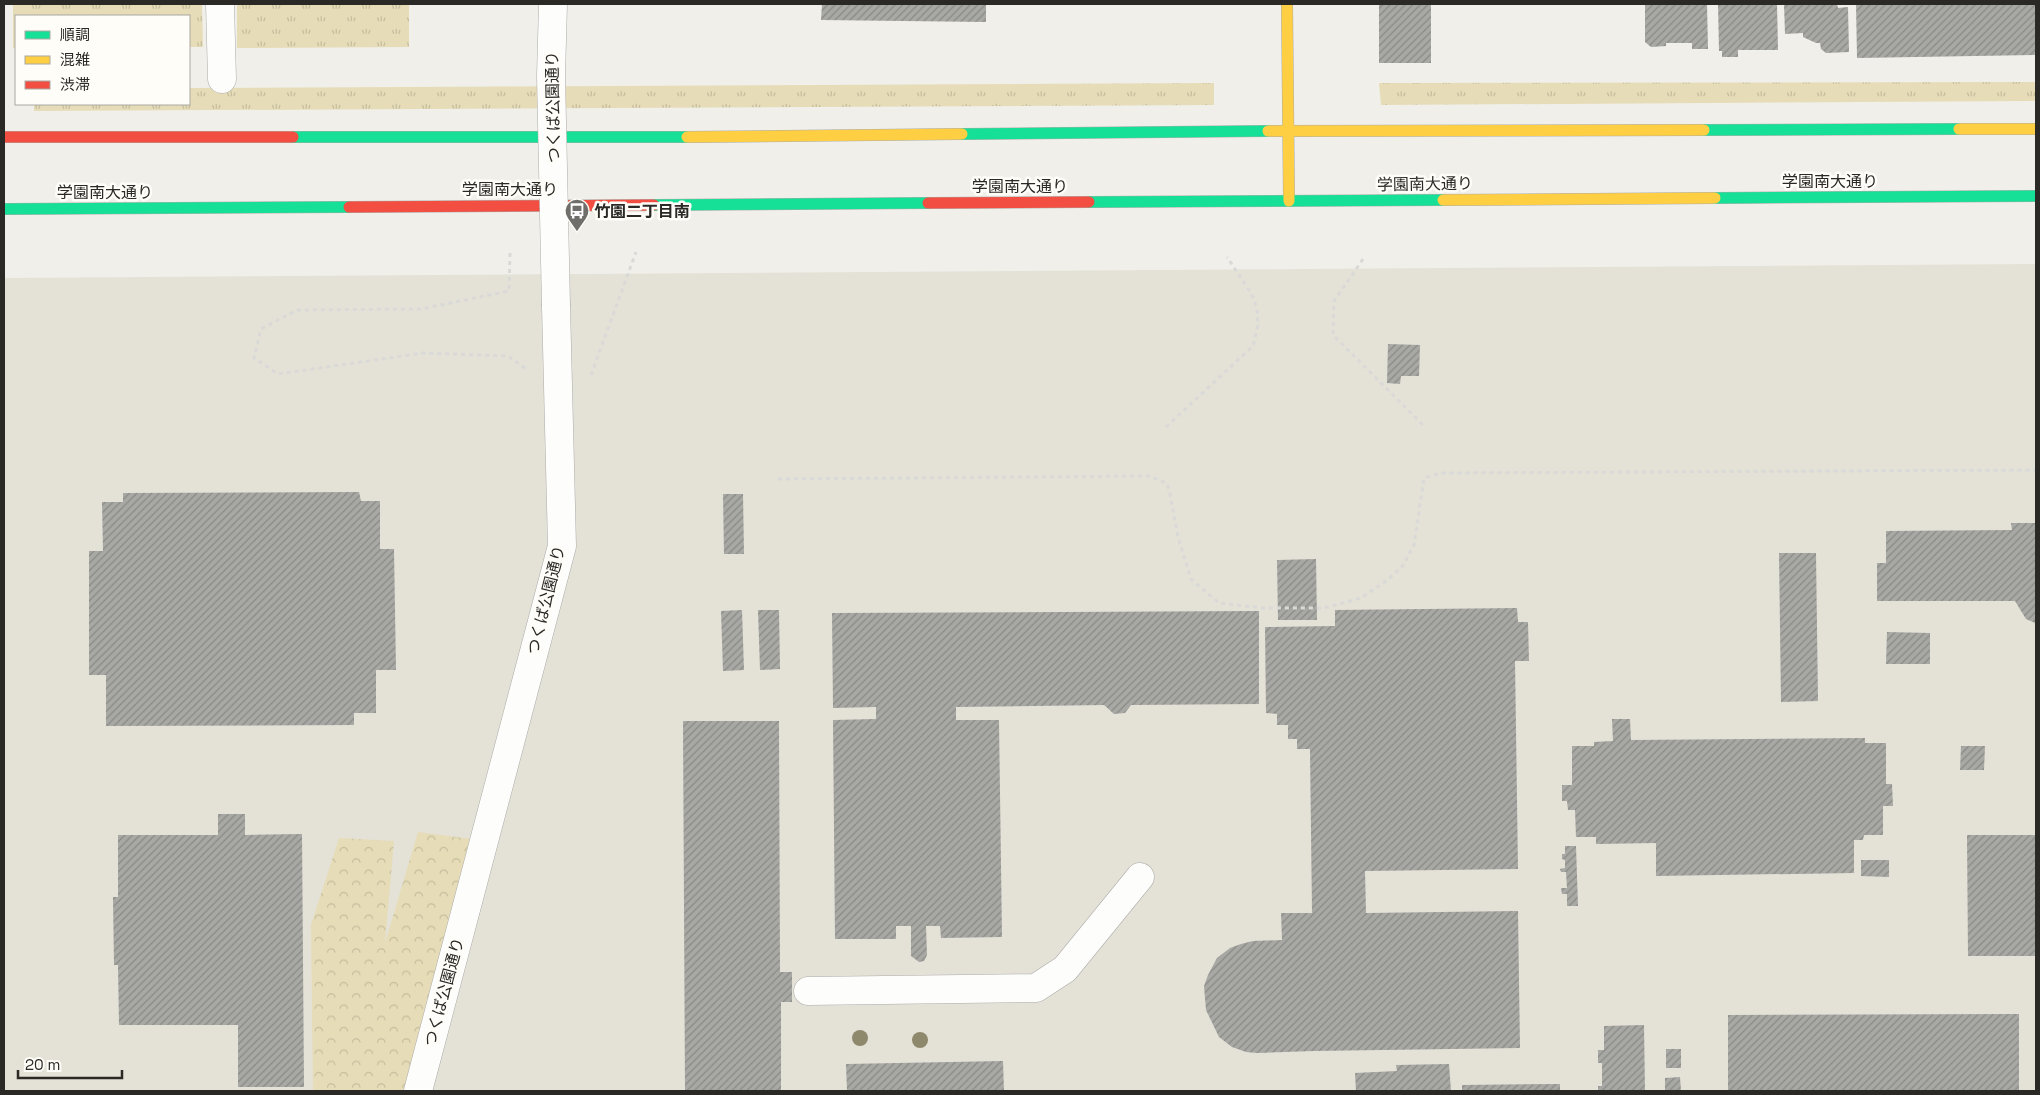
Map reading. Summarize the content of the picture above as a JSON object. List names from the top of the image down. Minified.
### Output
{"streets":{"main road":["学園南大通り"],"street":["つくば公園通り"]},"places":{"bus stop":["竹園二丁目南"]},"legend":["順調","混雑","渋滞"],"scale_bar":"20 m"}
